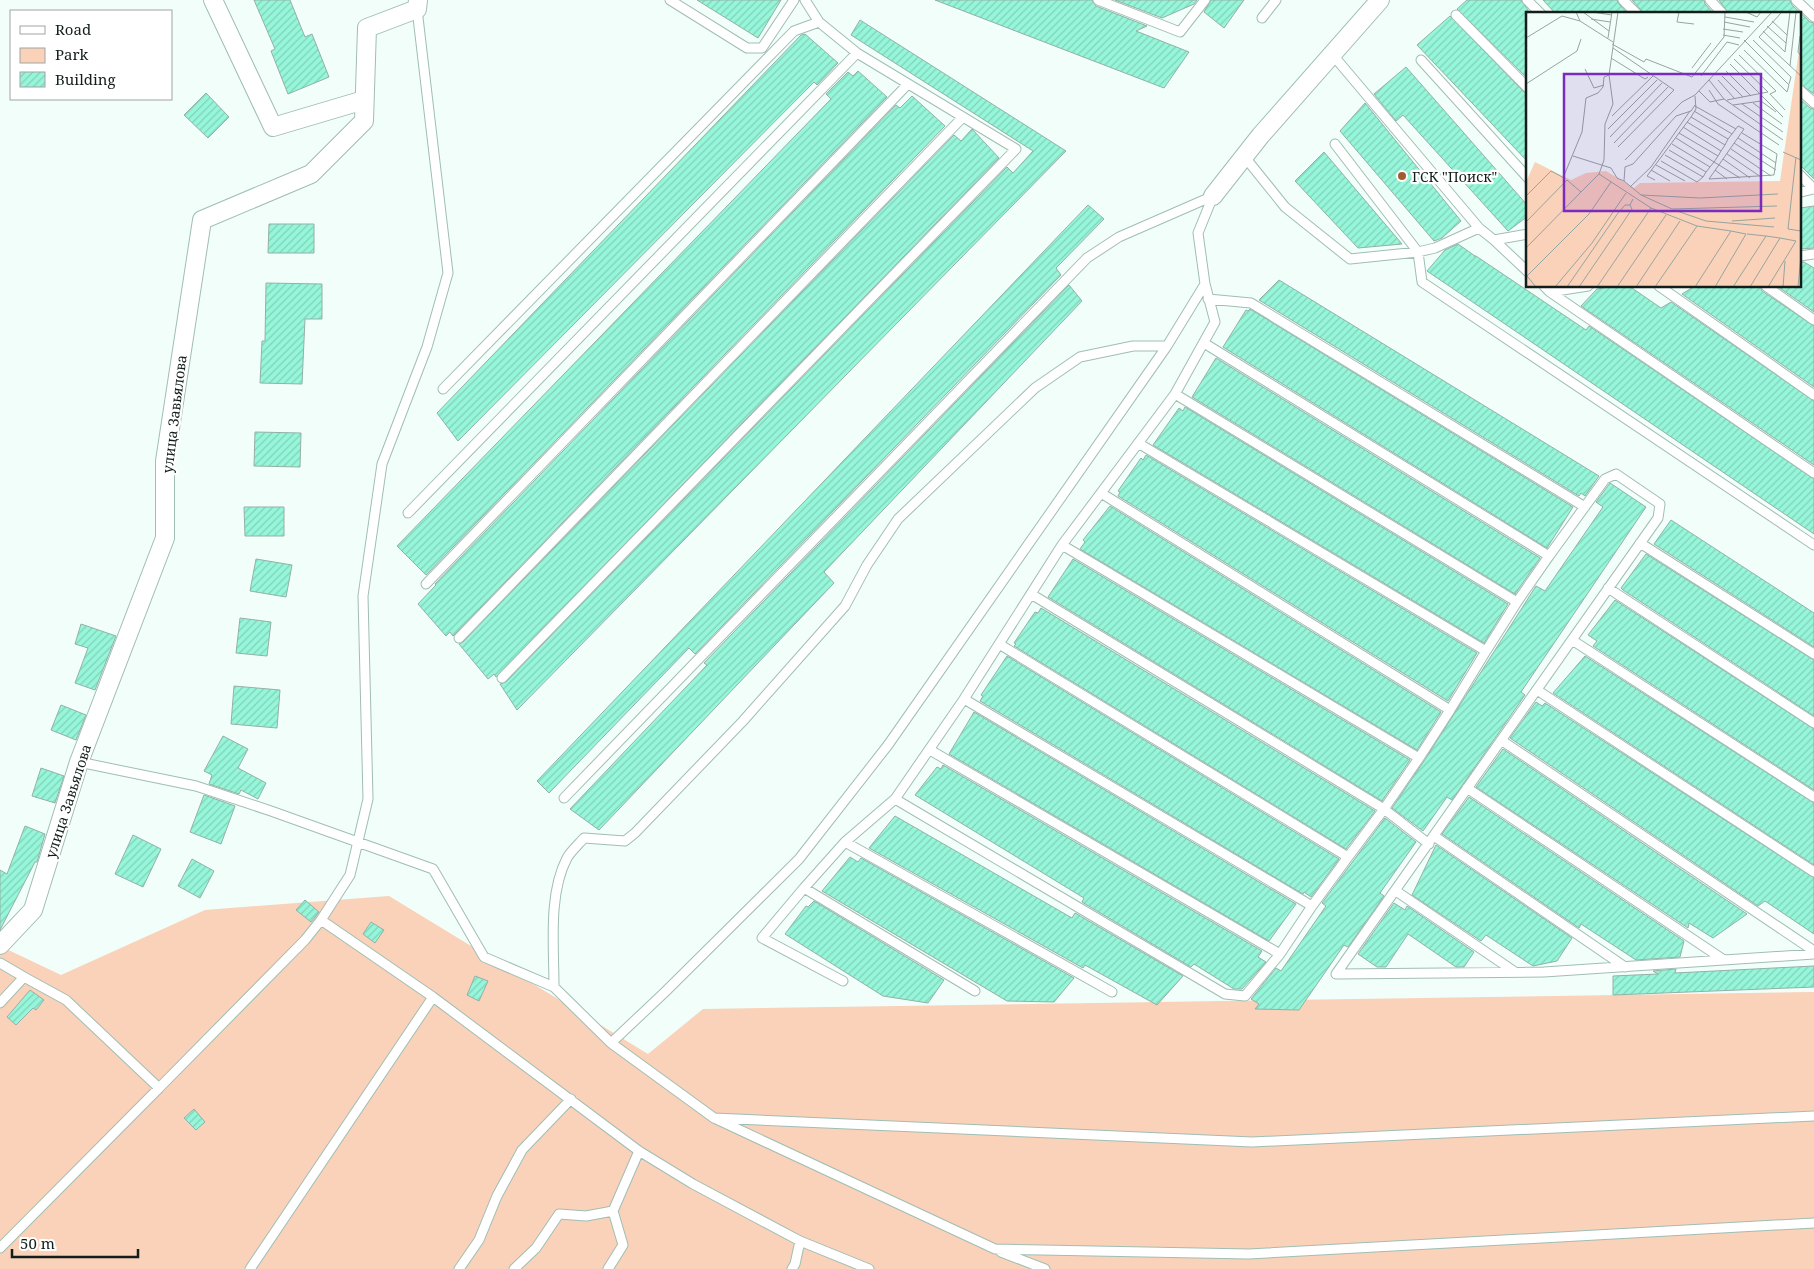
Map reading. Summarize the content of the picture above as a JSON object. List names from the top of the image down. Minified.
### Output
{"streets":{"street":["улица Завьялова"]},"places":["ГСК \"Поиск\""],"legend":["Road","Park","Building"],"scale_bar":"50 m"}
